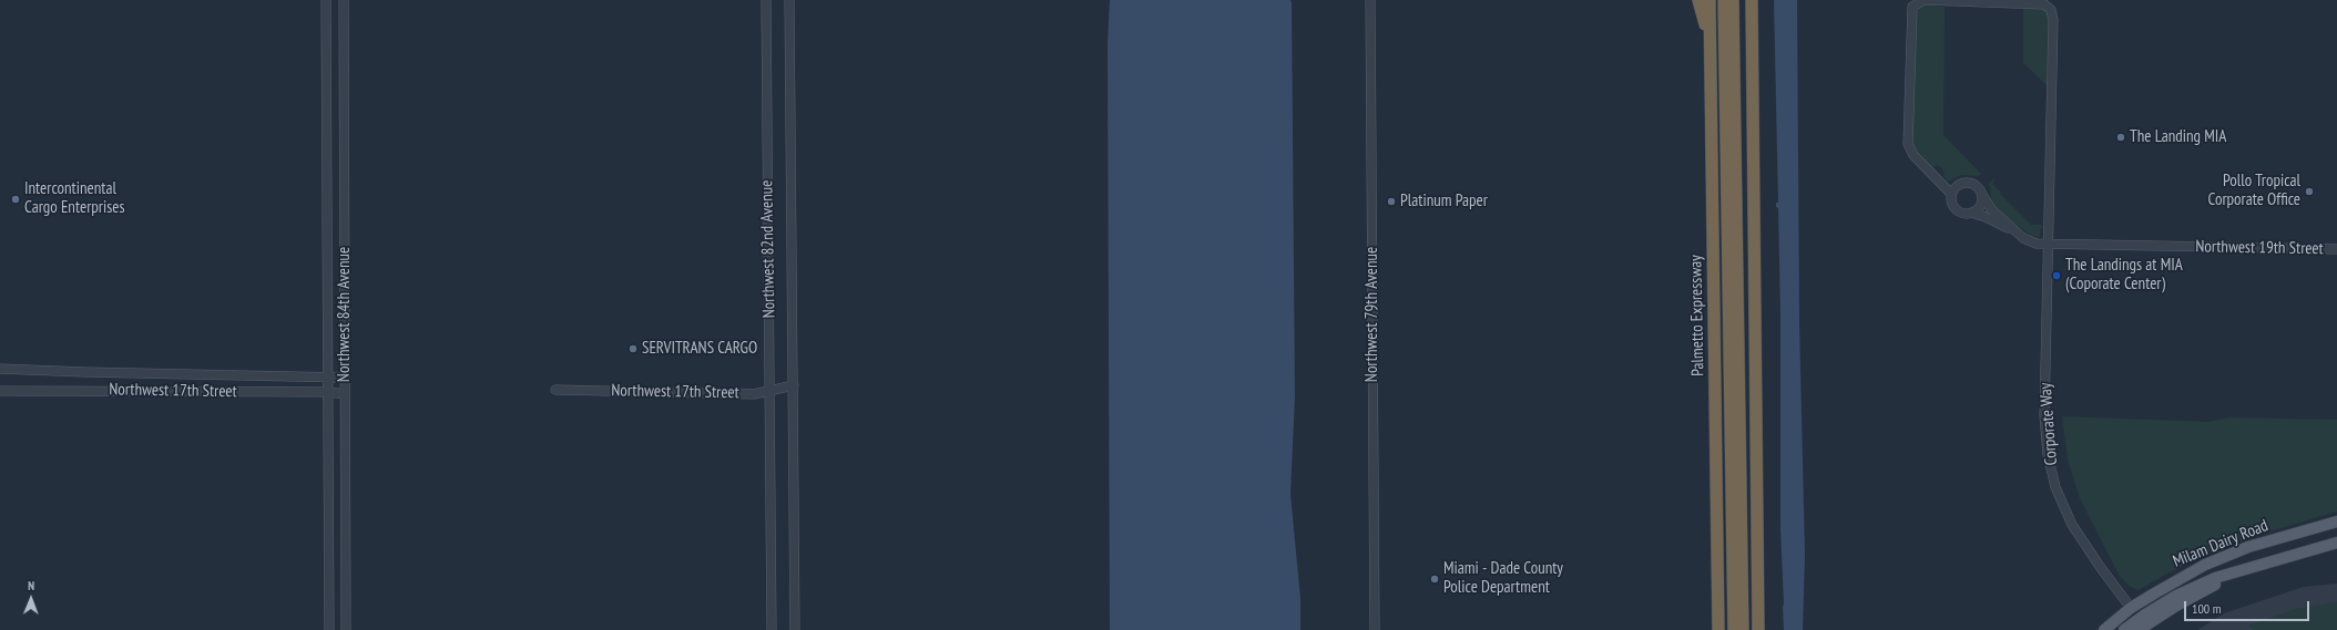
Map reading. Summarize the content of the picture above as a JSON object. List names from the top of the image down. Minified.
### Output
{"streets":{"highway":["Palmetto Expressway"],"main road":["Milam Dairy Road"],"street":["Northwest 19th Street","Northwest 82nd Avenue","Northwest 84th Avenue","Northwest 79th Avenue","Northwest 17th Street","Corporate Way"]},"crossings":[["Northwest 19th Street","Corporate Way"],["Northwest 82nd Avenue","Northwest 17th Street"],["Northwest 84th Avenue","Northwest 17th Street"],["Corporate Way","Milam Dairy Road"]],"places":["The Landing MIA","Pollo Tropical Corporate Office","Intercontinental Cargo Enterprises","Platinum Paper","The Landings at MIA (Coporate Center)","SERVITRANS CARGO","Miami - Dade County Police Department"],"scale_bar":"100 m","north":"top"}
